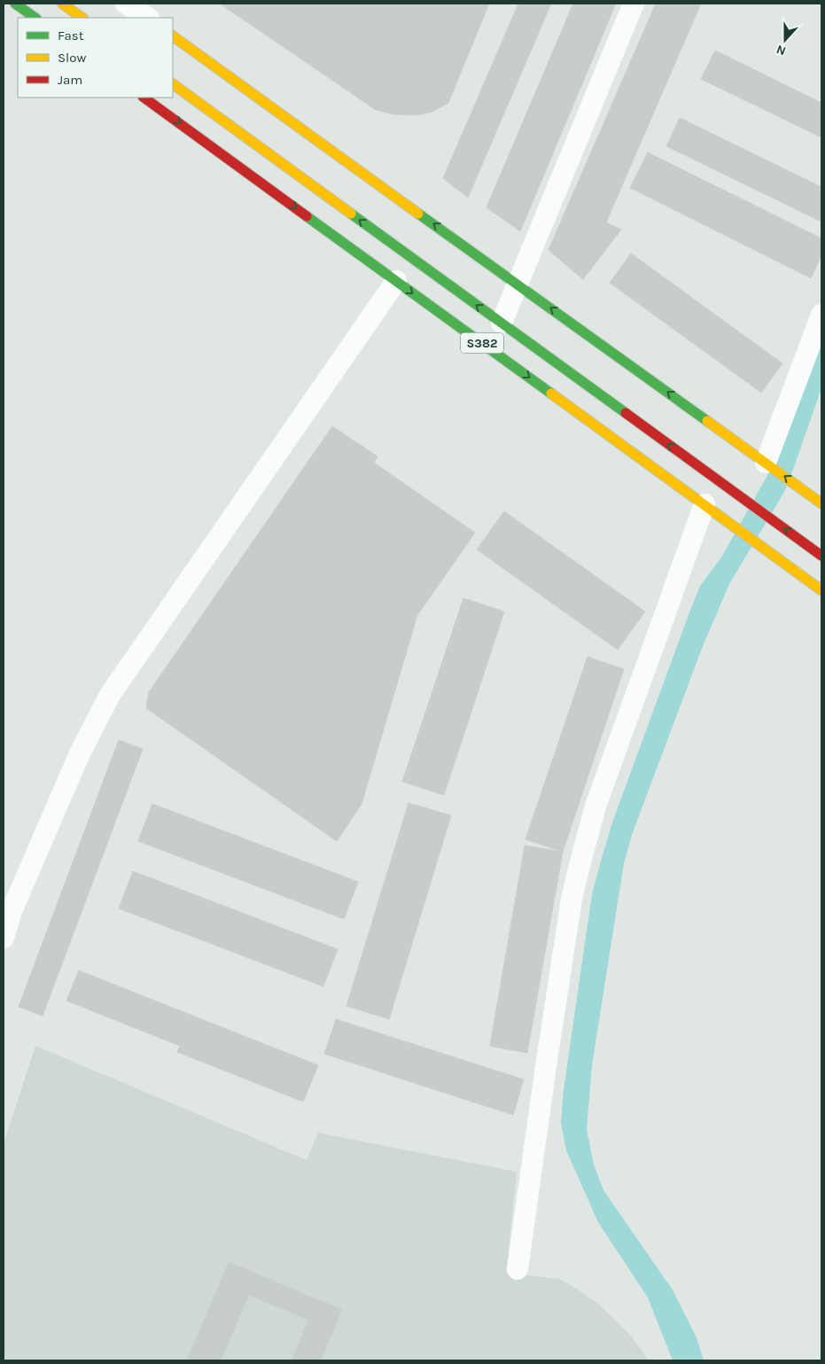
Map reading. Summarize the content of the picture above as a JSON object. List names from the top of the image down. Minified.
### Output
{"streets":{"main road":["S382"]},"legend":["Fast","Slow","Jam"],"north":"bottom"}
